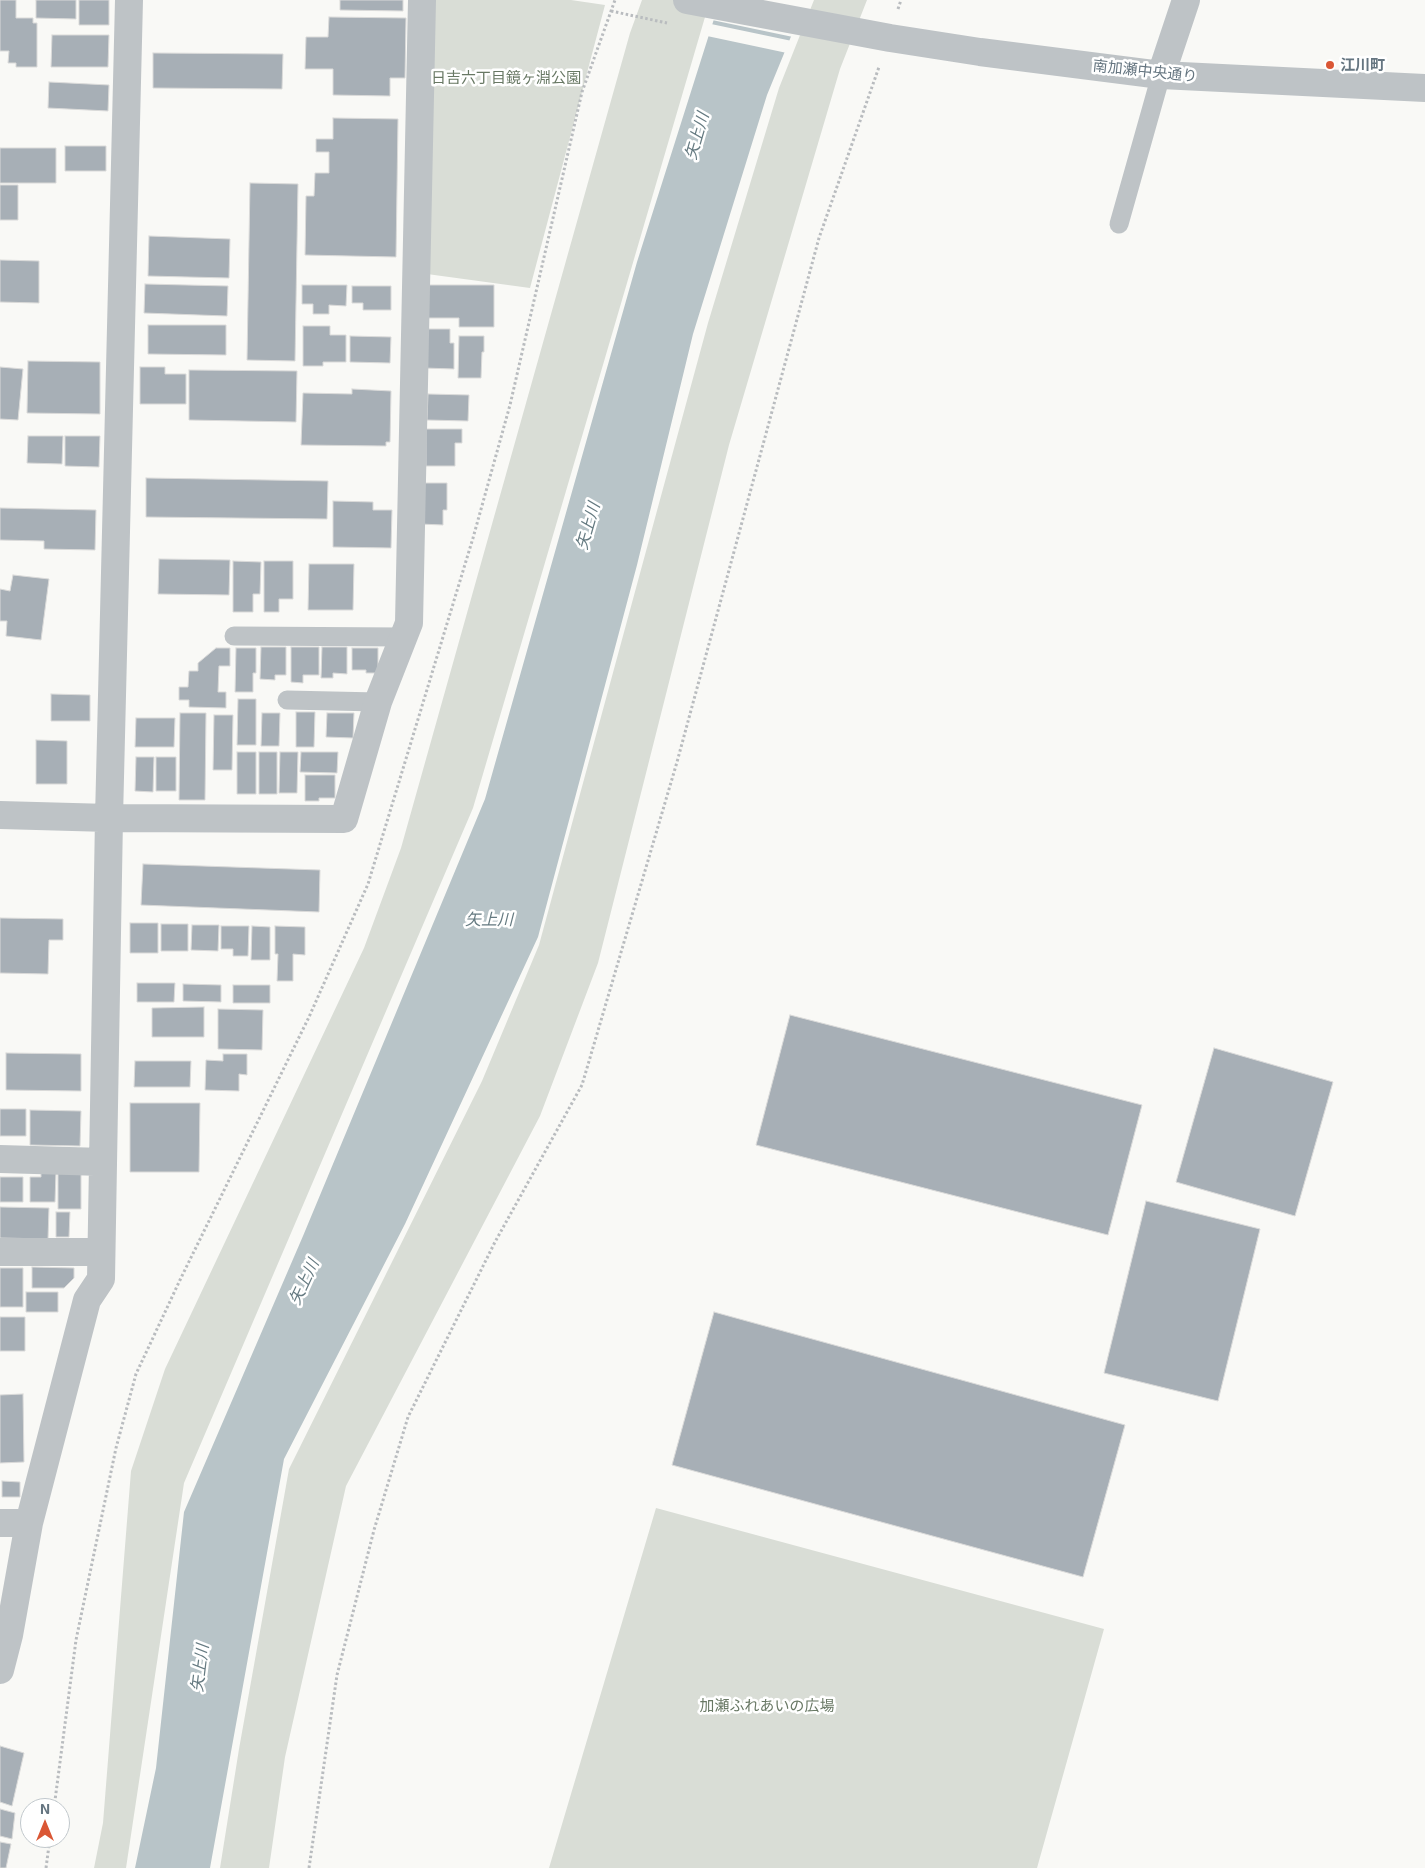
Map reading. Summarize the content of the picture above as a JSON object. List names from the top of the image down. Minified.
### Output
{"streets":{"street":["南加瀬中央通り"]},"water":["矢上川"],"parks":["日吉六丁目鏡ヶ淵公園","加瀬ふれあいの広場"],"places":["江川町"],"north":"top"}
